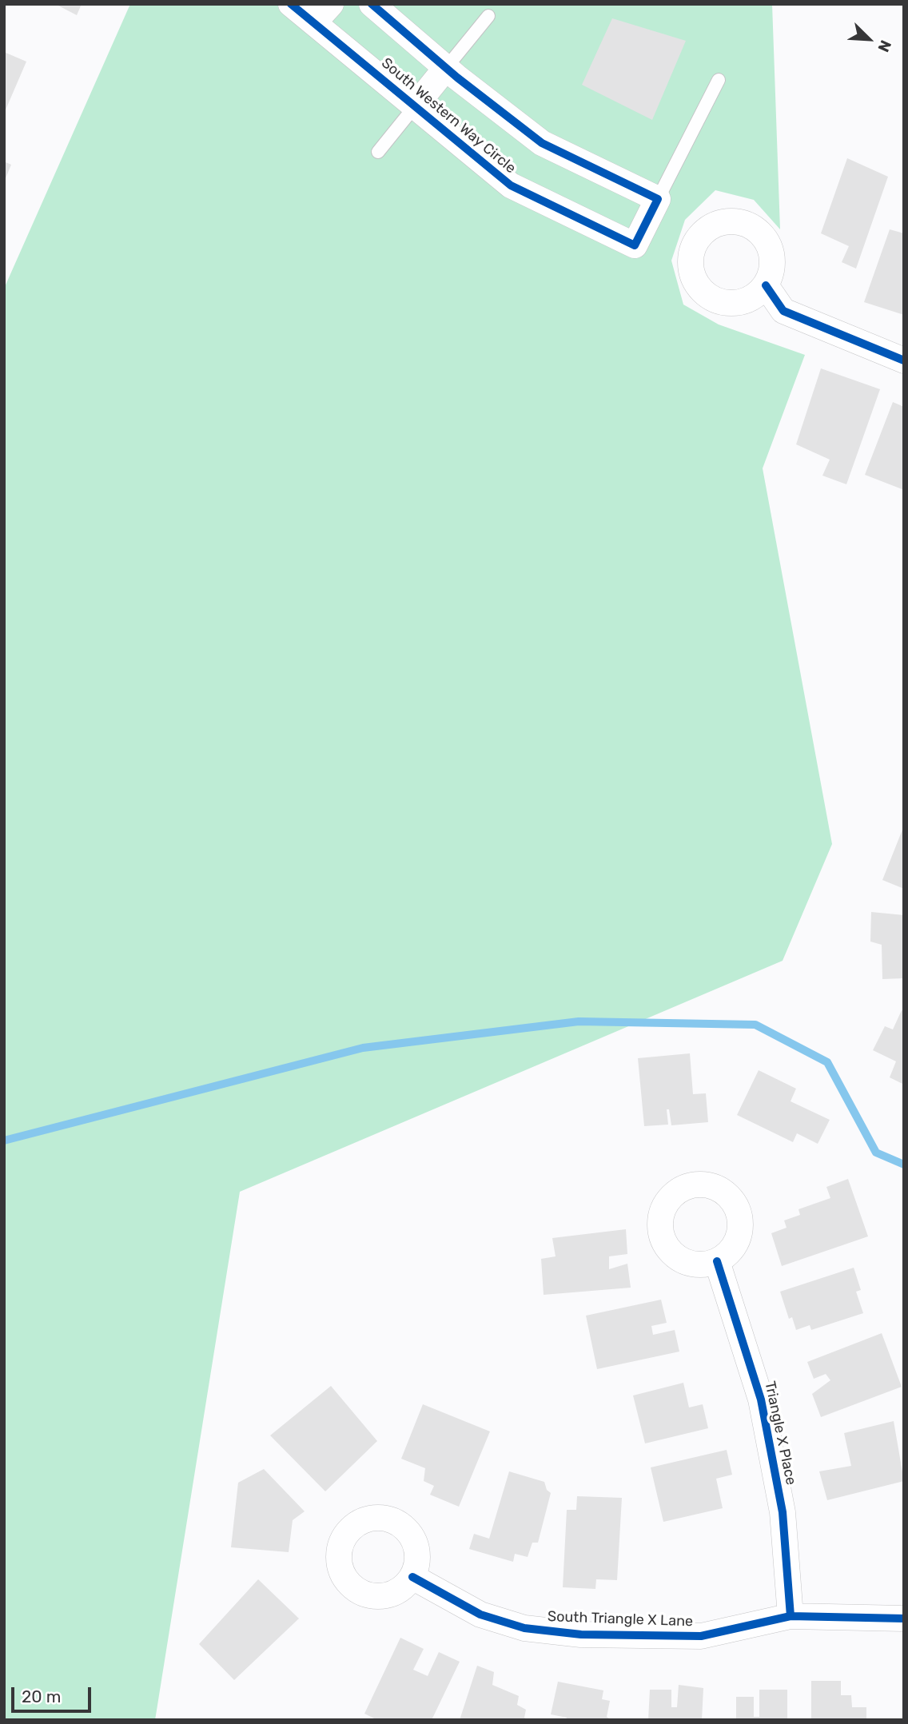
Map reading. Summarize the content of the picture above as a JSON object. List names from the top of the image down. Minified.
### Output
{"streets":{"street":["South Western Way Circle","Triangle X Place","South Triangle X Lane"]},"crossings":[["Triangle X Place","South Triangle X Lane"]],"scale_bar":"20 m","north":"bottom right"}
